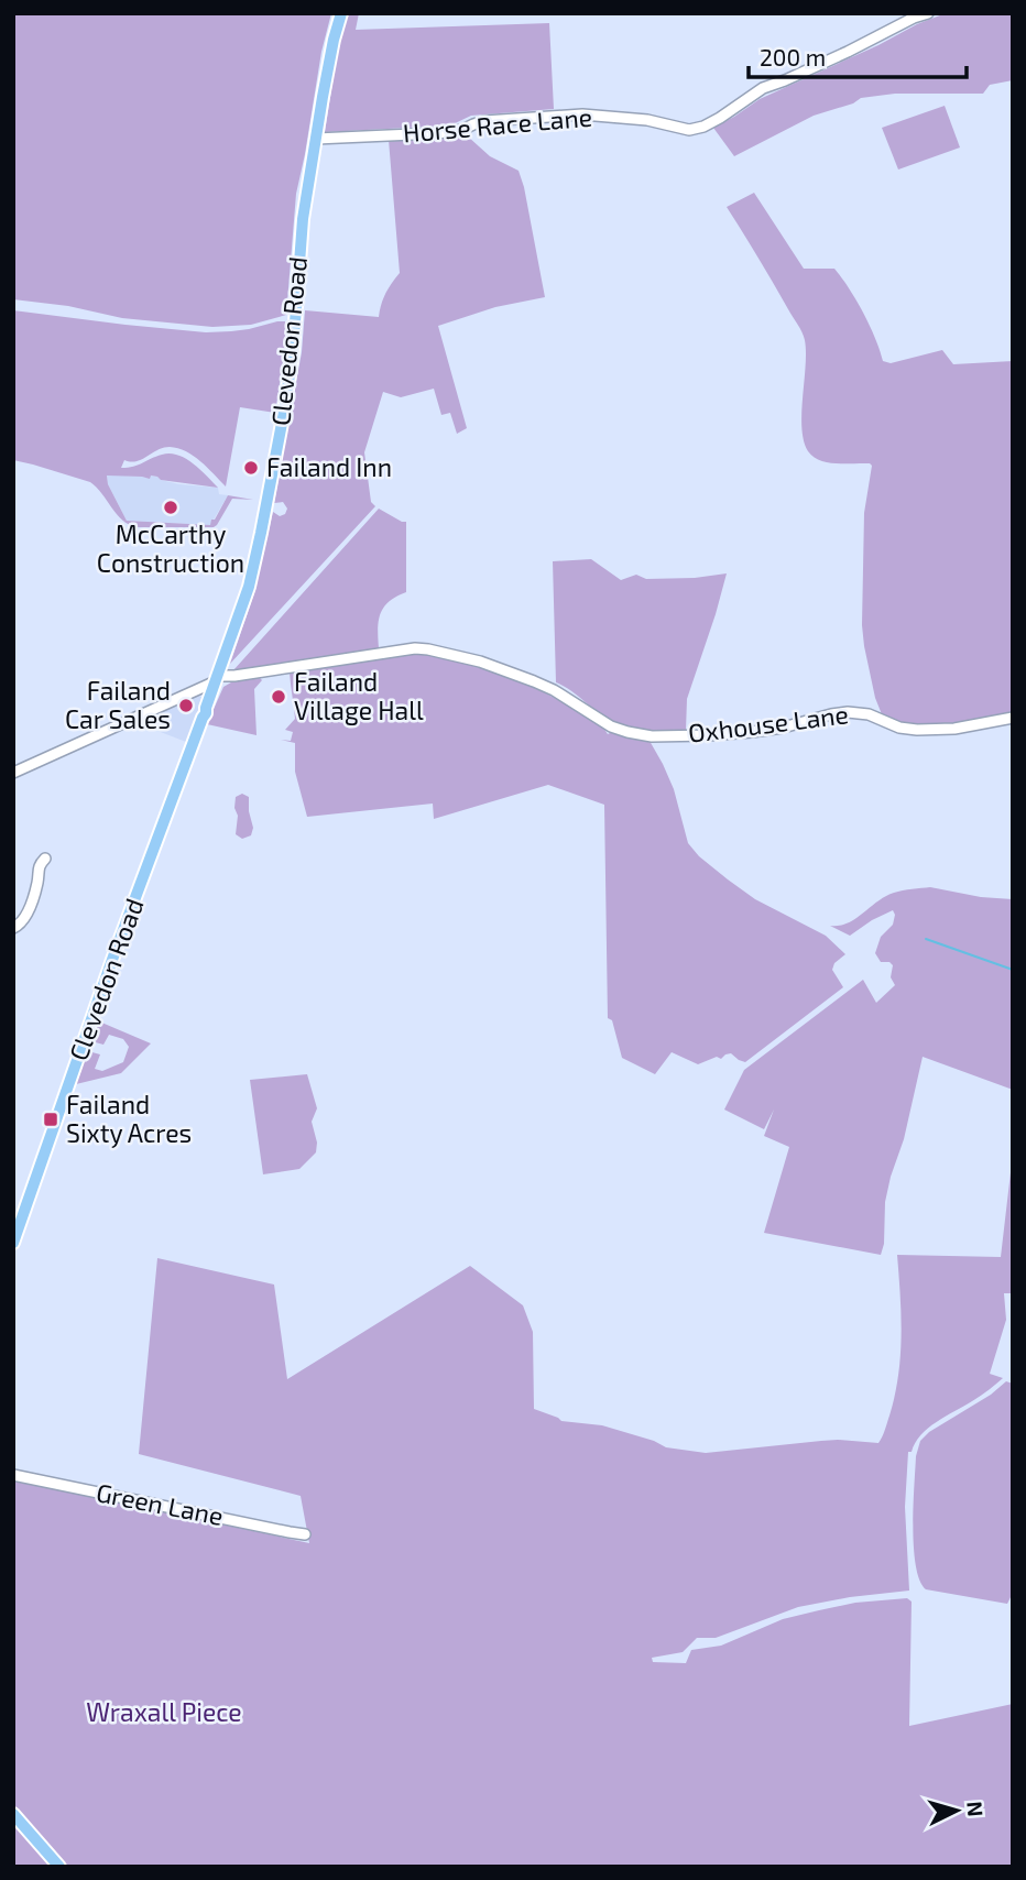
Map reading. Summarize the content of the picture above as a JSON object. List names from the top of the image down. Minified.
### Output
{"streets":{"main road":["Clevedon Road"],"street":["Horse Race Lane","Oxhouse Lane","Green Lane"]},"crossings":[["Horse Race Lane","Clevedon Road"],["Clevedon Road","Oxhouse Lane"]],"parks":["Wraxall Piece"],"places":{"other":["Failand Inn","McCarthy Construction","Failand Village Hall","Failand Car Sales"],"transit":["Failand Sixty Acres"]},"scale_bar":"200 m","north":"right"}
